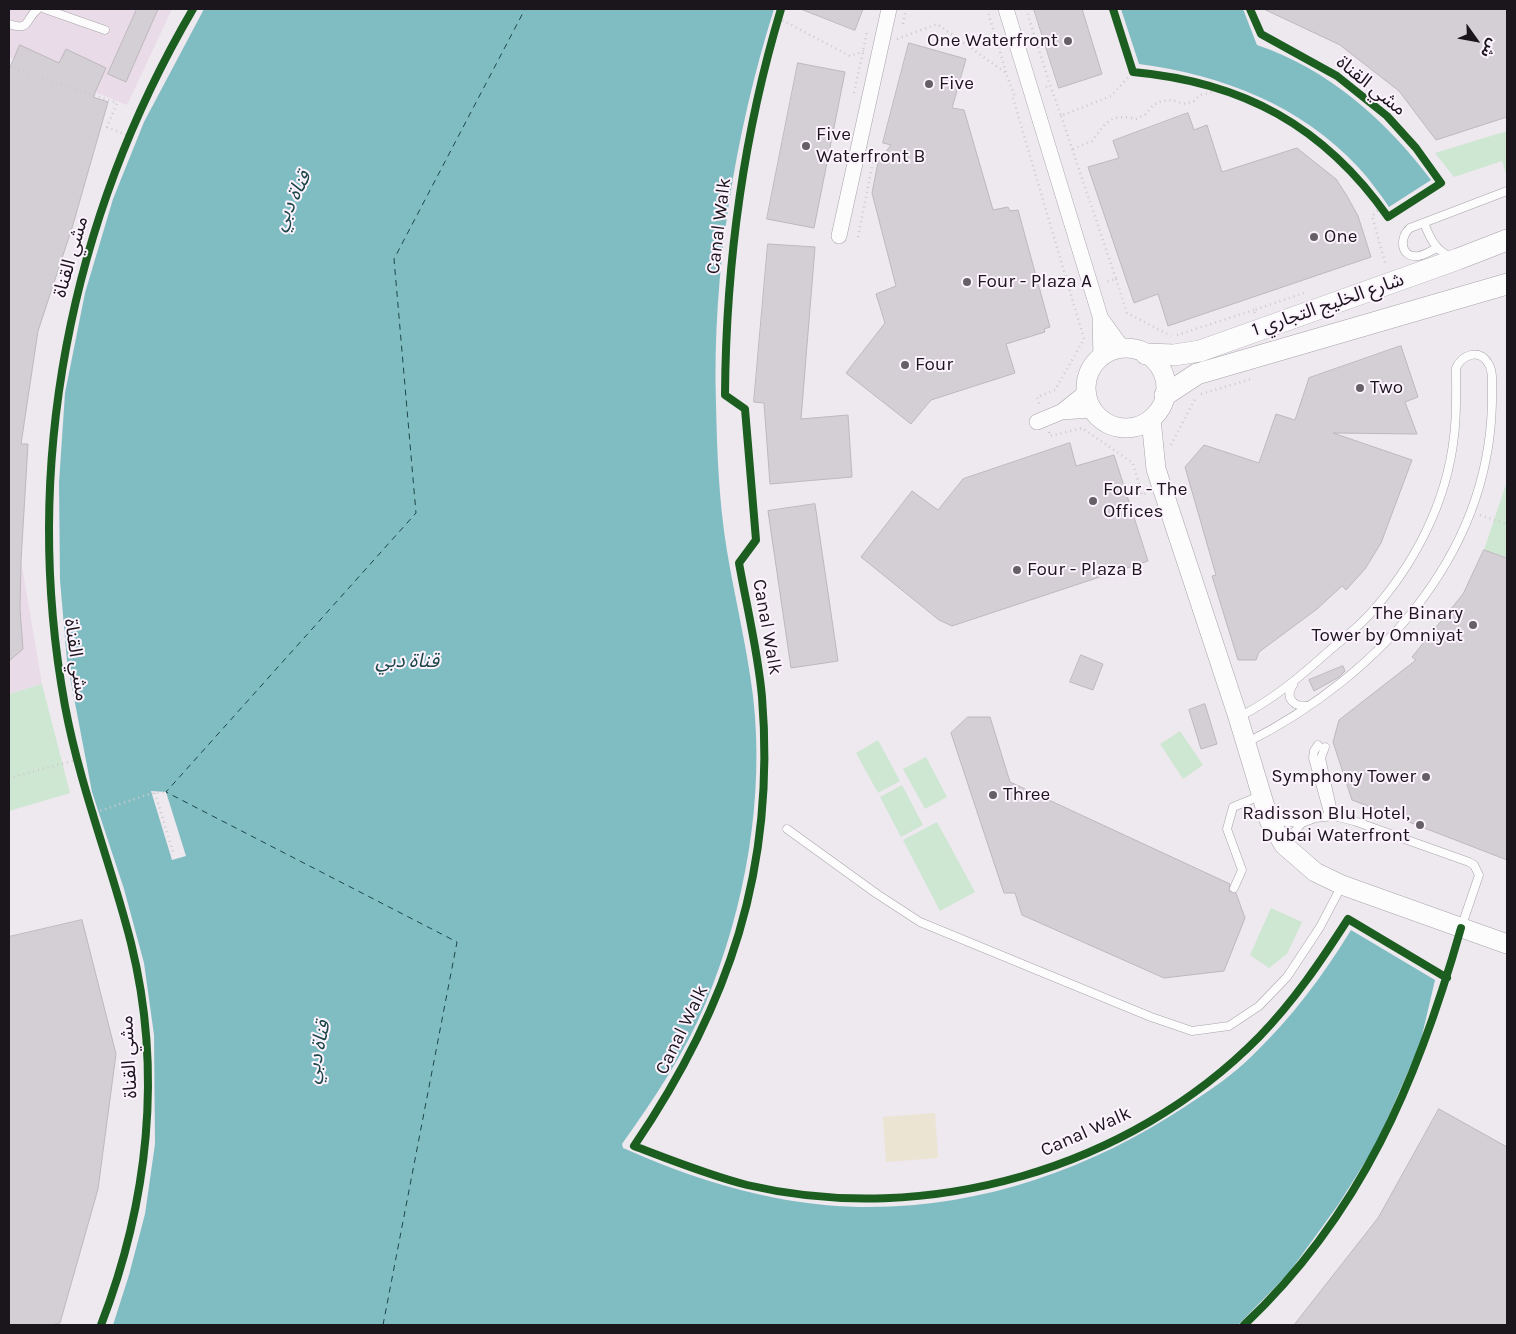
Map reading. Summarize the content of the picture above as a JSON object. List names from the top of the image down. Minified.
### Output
{"streets":{"main road":["شارع الخليج التجاري 1"],"cycle path":["مشي القناة","Canal Walk"]},"water":["قناة دبي"],"places":["One Waterfront","Five","Five Waterfront B","One","Four - Plaza A","Four","Two","Four - The Offices","Four - Plaza B","The Binary Tower by Omniyat","Symphony Tower","Three","Radisson Blu Hotel, Dubai Waterfront"],"north":"bottom right"}
